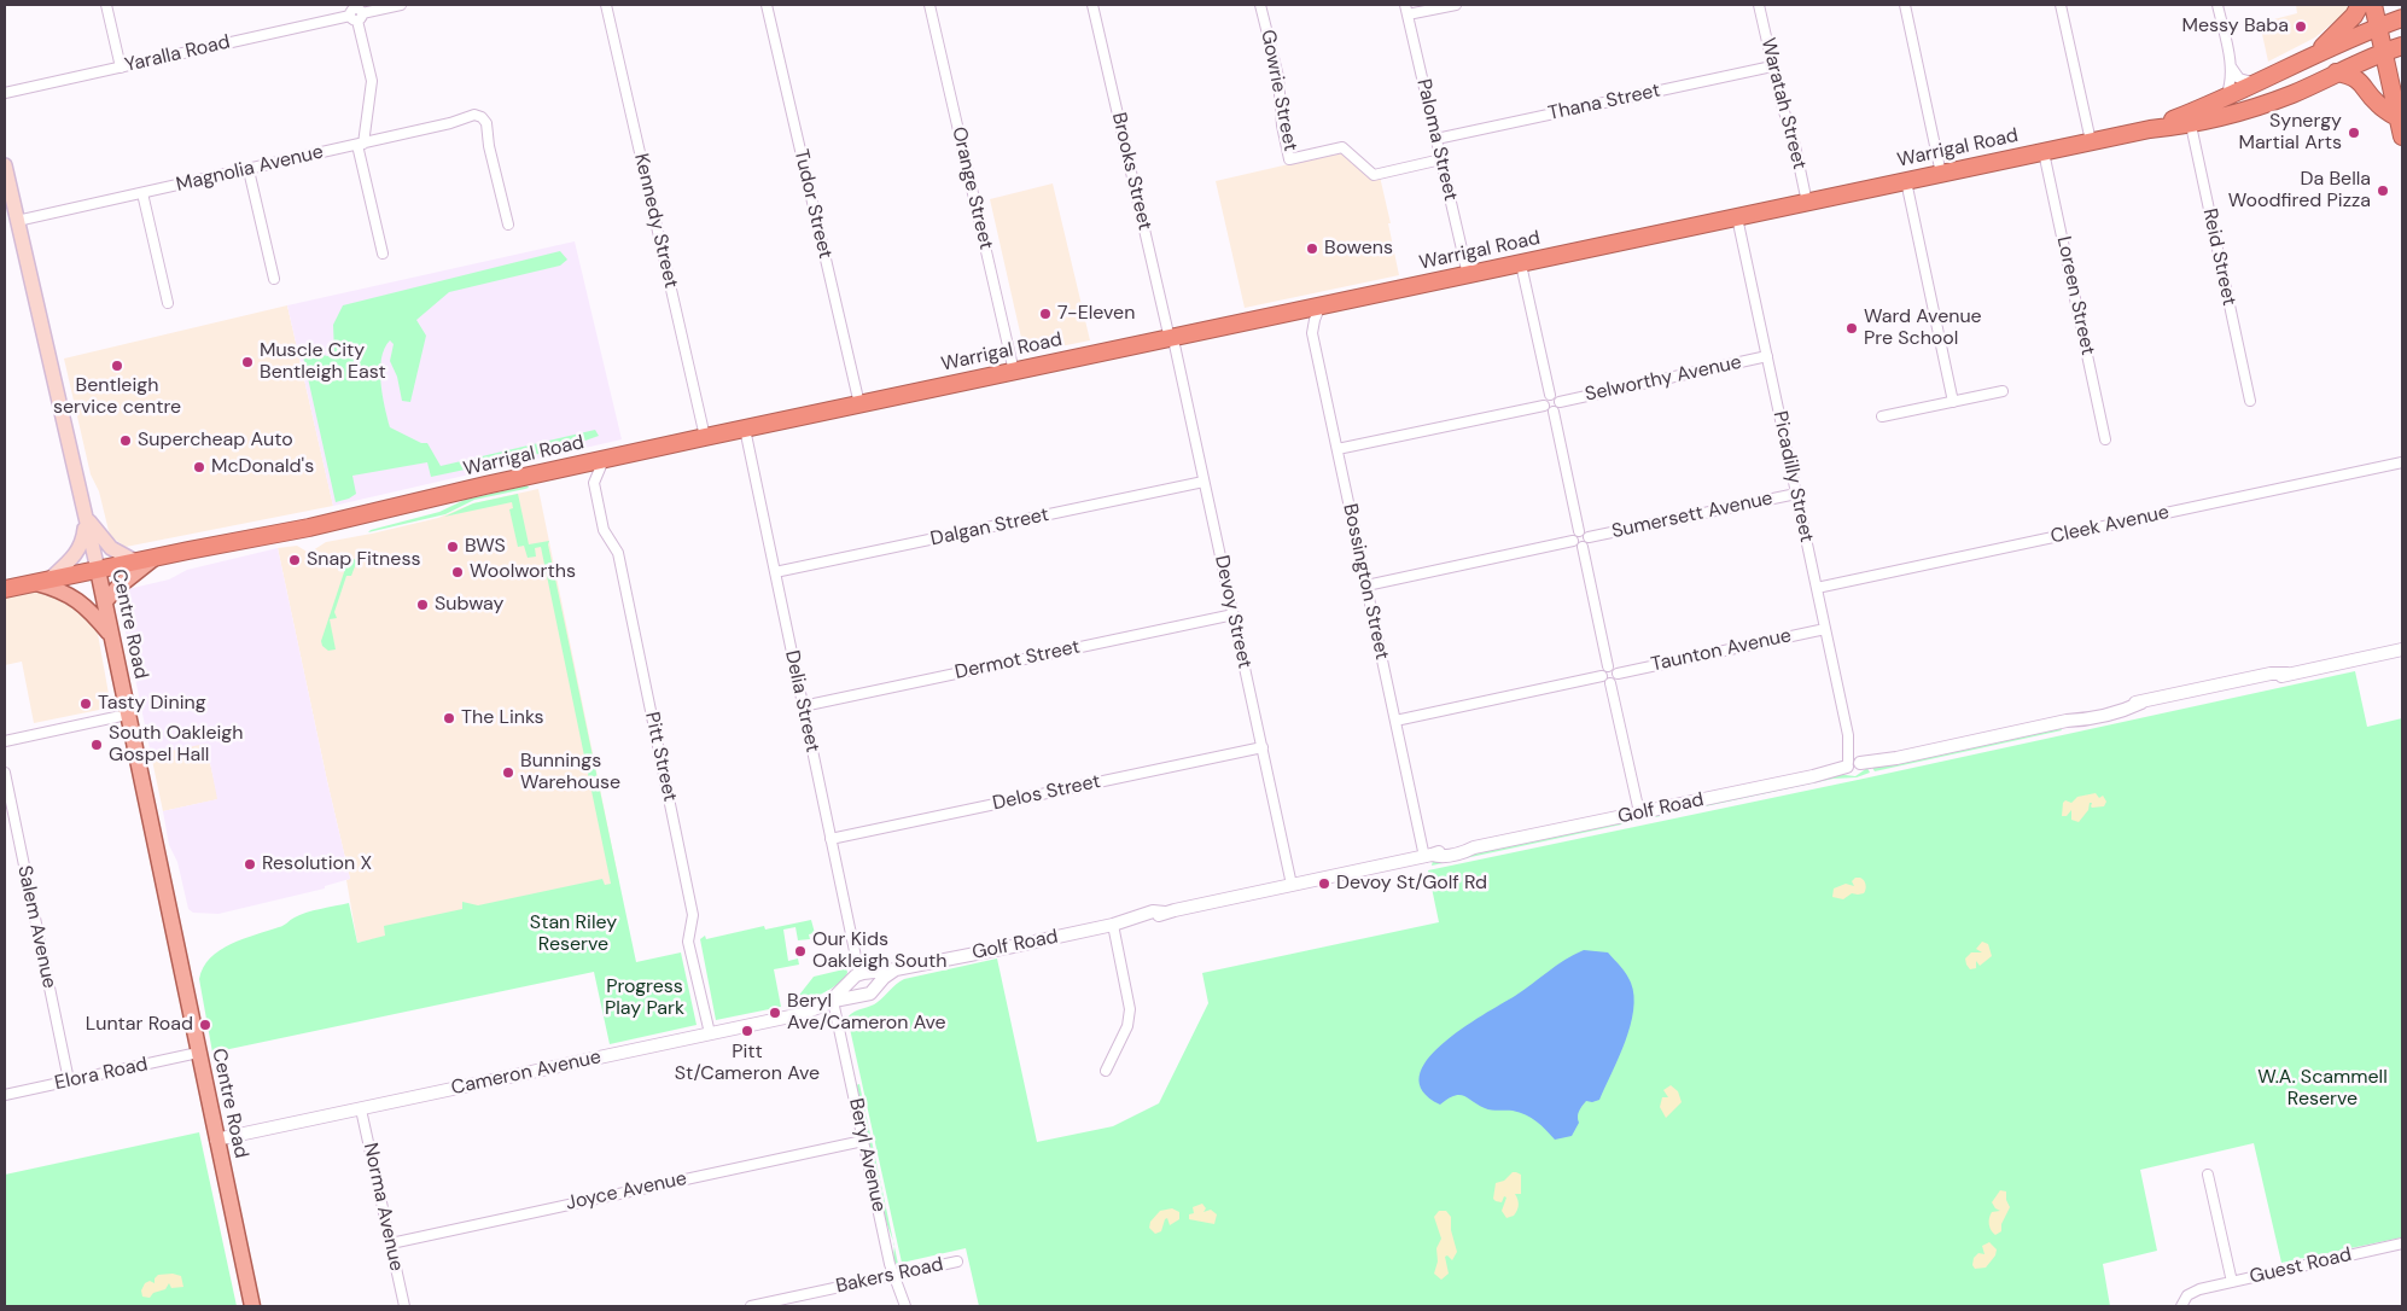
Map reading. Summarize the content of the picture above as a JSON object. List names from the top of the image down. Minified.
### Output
{"streets":{"highway":["Warrigal Road"],"main road":["Centre Road"],"street":["Yaralla Road","Gowrie Street","Thana Street","Waratah Street","Paloma Street","Magnolia Avenue","Brooks Street","Orange Street","Tudor Street","Kennedy Street","Reid Street","Loreen Street","Selworthy Avenue","Picadilly Street","Sumersett Avenue","Cleek Avenue","Dalgan Street","Bossington Street","Devoy Street","Taunton Avenue","Dermot Street","Delia Street","Pitt Street","Delos Street","Golf Road","Salem Avenue","Cameron Avenue","Elora Road","Beryl Avenue","Joyce Avenue","Norma Avenue","Guest Road","Bakers Road"]},"crossings":[["Gowrie Street","Paloma Street"],["Thana Street","Waratah Street"],["Thana Street","Paloma Street"],["Waratah Street","Warrigal Road"],["Paloma Street","Warrigal Road"],["Warrigal Road","Brooks Street"],["Warrigal Road","Orange Street"],["Warrigal Road","Tudor Street"],["Warrigal Road","Kennedy Street"],["Warrigal Road","Reid Street"],["Warrigal Road","Loreen Street"],["Warrigal Road","Picadilly Street"],["Warrigal Road","Bossington Street"],["Warrigal Road","Devoy Street"],["Warrigal Road","Centre Road"],["Warrigal Road","Delia Street"],["Magnolia Avenue","Centre Road"],["Brooks Street","Devoy Street"],["Selworthy Avenue","Picadilly Street"],["Picadilly Street","Sumersett Avenue"],["Picadilly Street","Cleek Avenue"],["Picadilly Street","Taunton Avenue"],["Picadilly Street","Golf Road"],["Dalgan Street","Devoy Street"],["Dalgan Street","Delia Street"],["Bossington Street","Golf Road"],["Devoy Street","Dermot Street"],["Devoy Street","Delos Street"],["Devoy Street","Golf Road"],["Centre Road","Cameron Avenue"],["Centre Road","Elora Road"],["Dermot Street","Delia Street"],["Delia Street","Delos Street"],["Delia Street","Golf Road"],["Delia Street","Cameron Avenue"],["Pitt Street","Cameron Avenue"],["Golf Road","Cameron Avenue"],["Salem Avenue","Elora Road"],["Cameron Avenue","Beryl Avenue"],["Cameron Avenue","Norma Avenue"],["Beryl Avenue","Joyce Avenue"],["Beryl Avenue","Bakers Road"],["Joyce Avenue","Norma Avenue"]],"parks":["Stan Riley Reserve","Progress Play Park","W.A. Scammell Reserve"],"places":["Messy Baba","Synergy Martial Arts","Da Bella Woodfired Pizza","Bowens","7-Eleven","Ward Avenue Pre School","Muscle City Bentleigh East","Bentleigh service centre","Supercheap Auto","McDonald's","BWS","Snap Fitness","Woolworths","Subway","Tasty Dining","The Links","South Oakleigh Gospel Hall","Bunnings Warehouse","Resolution X","Devoy St/Golf Rd","Our Kids Oakleigh South","Beryl Ave/Cameron Ave","Luntar Road","Pitt St/Cameron Ave"]}
